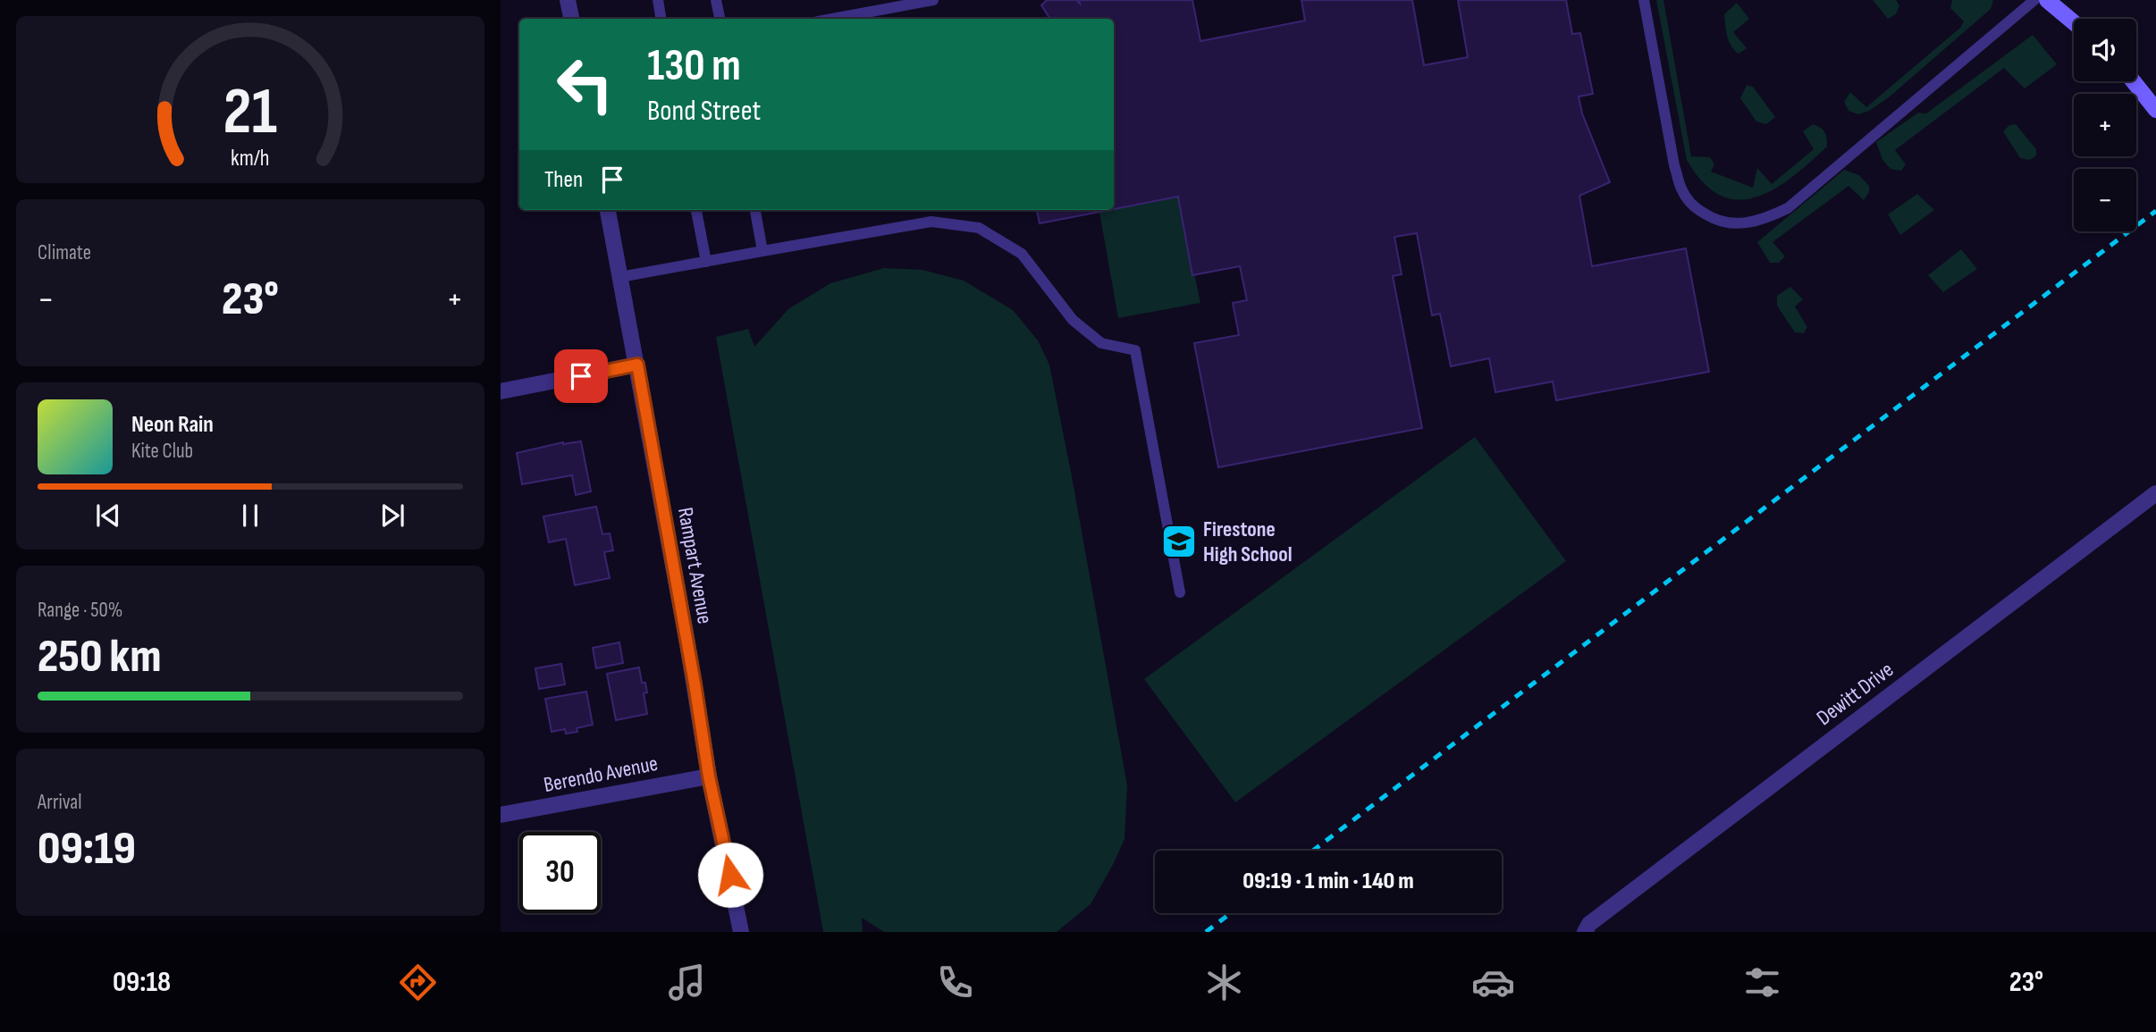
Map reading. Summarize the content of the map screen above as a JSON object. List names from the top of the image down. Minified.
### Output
{"streets":{"street":["Rampart Avenue","Dewitt Drive","Berendo Avenue"]},"crossings":[["Rampart Avenue","Berendo Avenue"]],"places":{"school or university":["Firestone High School"]},"page":{"map_buttons":["+","−"],"turn":["130 m","Bond Street"],"then":"Then","tile":["Climate",["Range · 50%","250 km"],["Arrival","09:19"]],"heat":["−","23°","+"],"song":["Neon Rain","Kite Club"],"limit":"30","trip":"09:19 · 1 min · 140 m","tabs":["09:18","23°"],"gauge":["21","km/h"]}}
